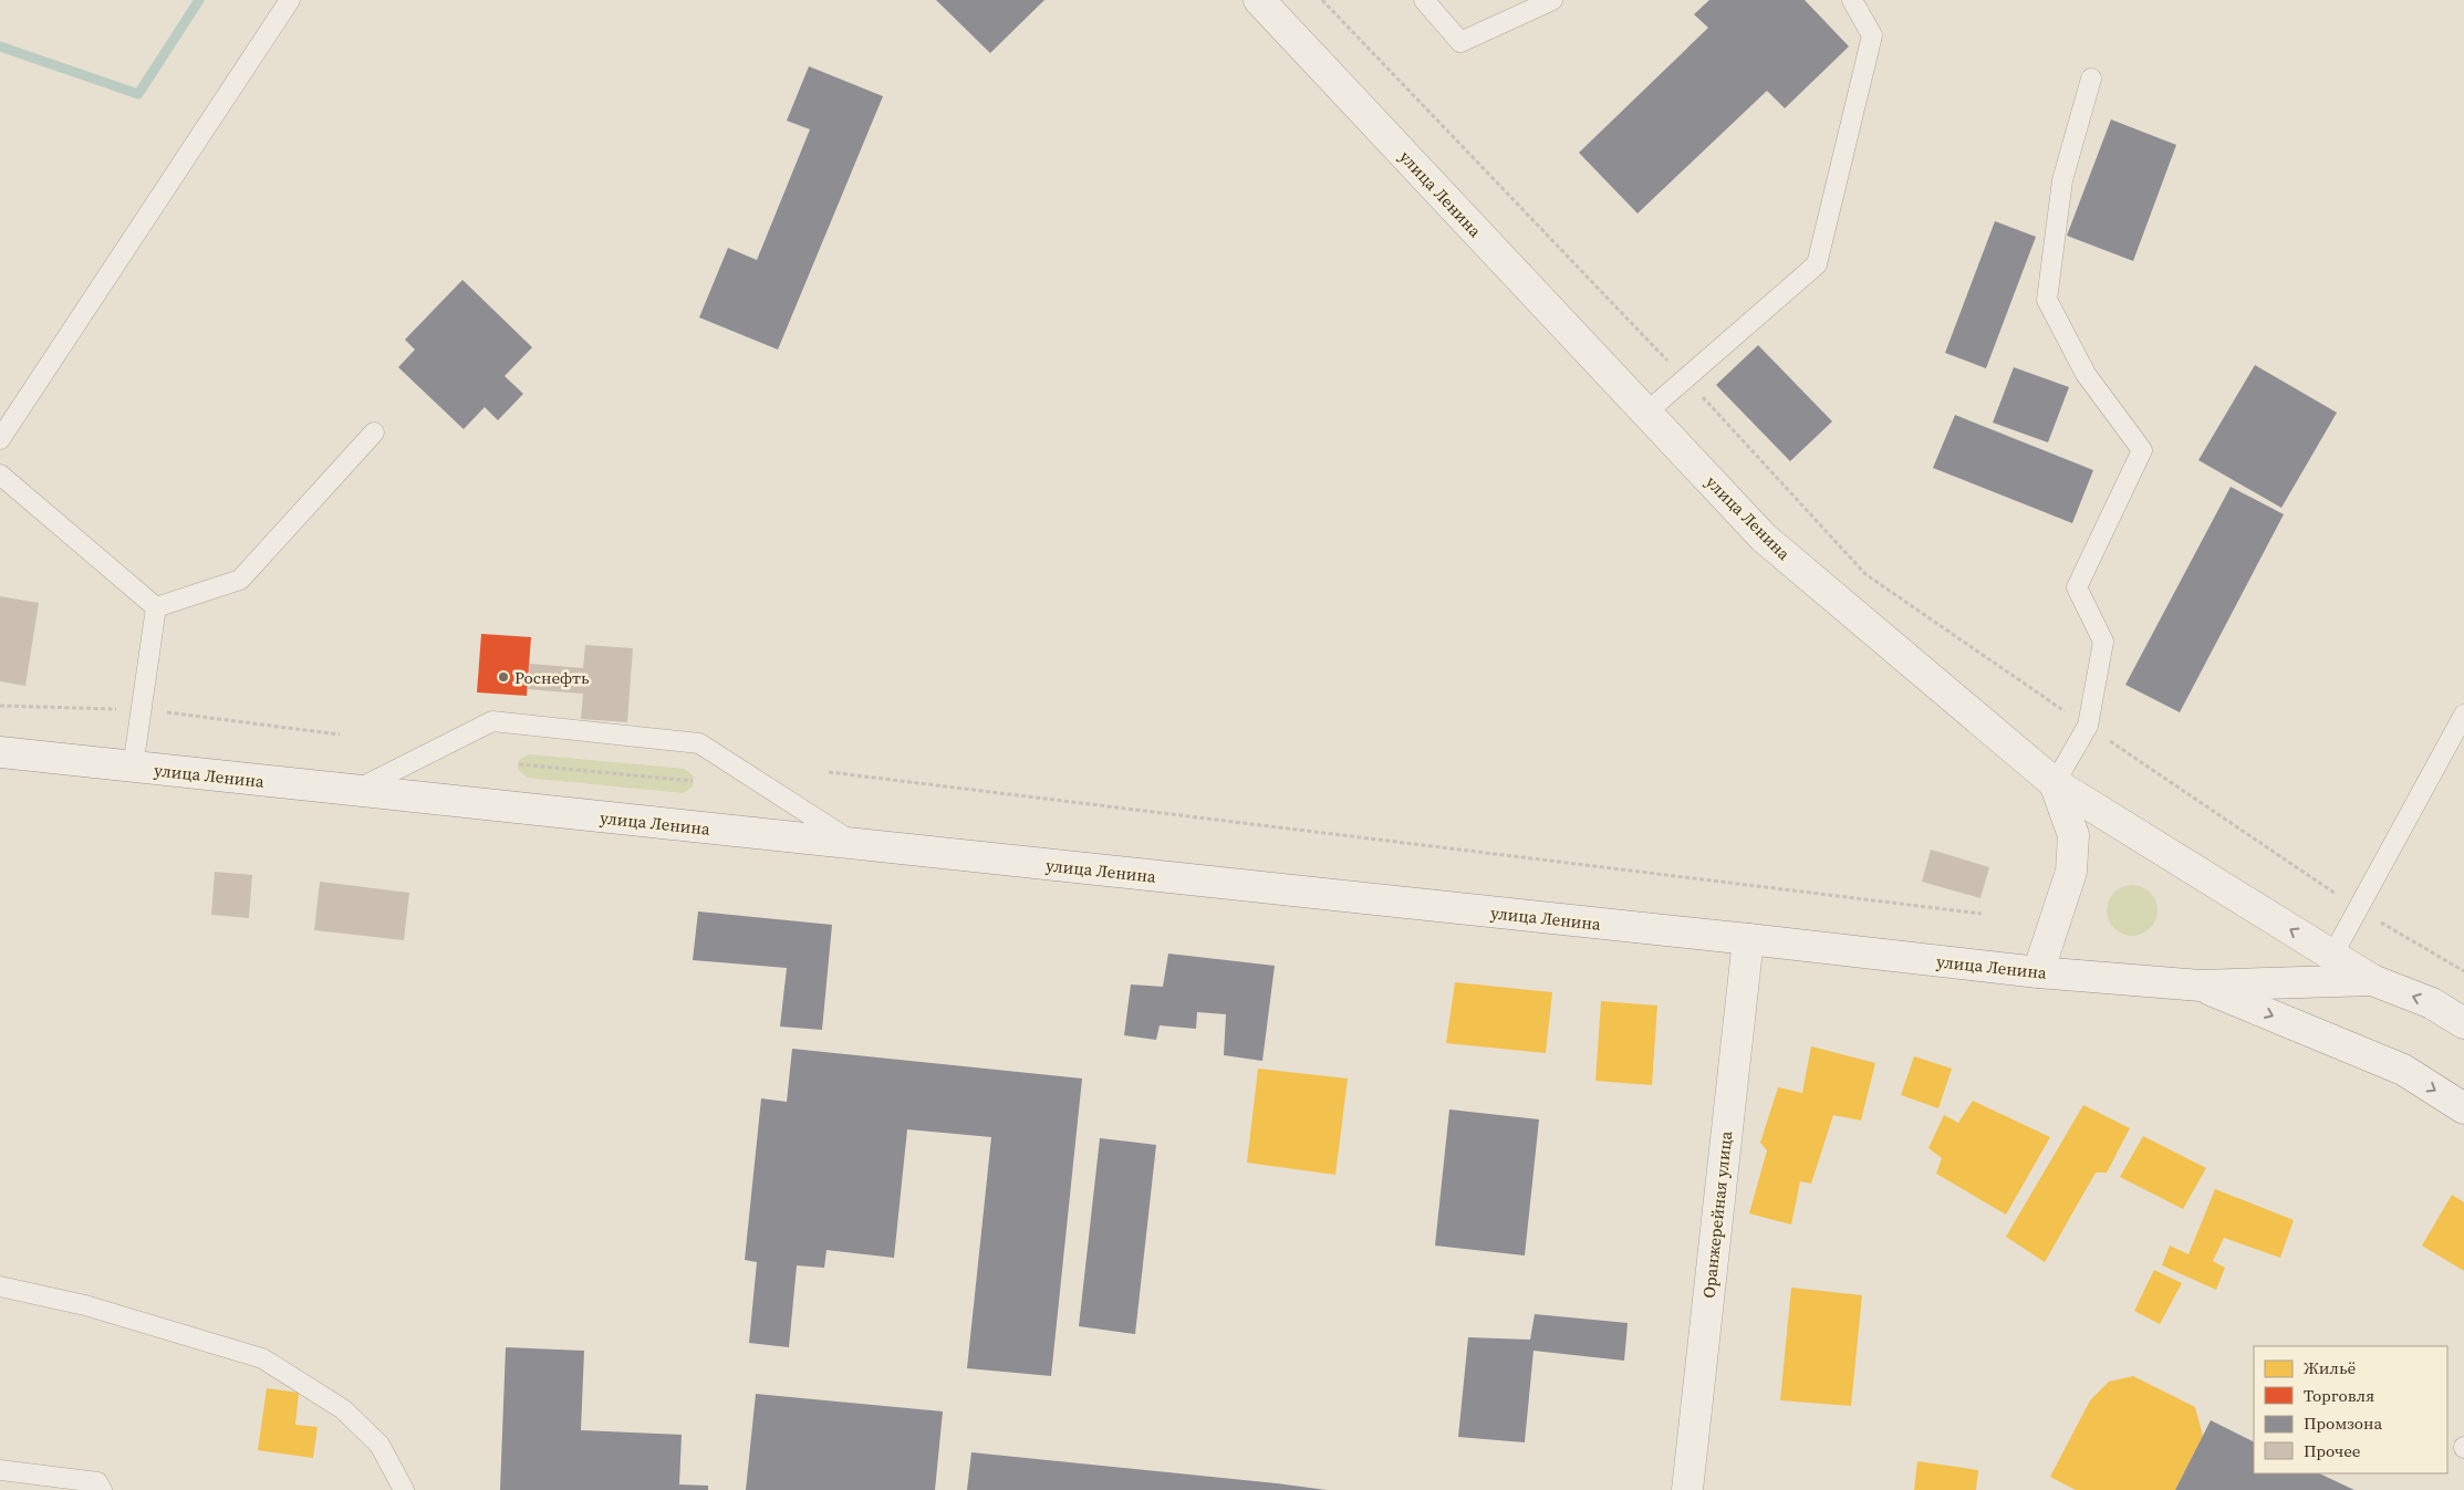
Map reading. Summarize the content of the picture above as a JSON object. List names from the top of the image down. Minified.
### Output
{"streets":{"main road":["улица Ленина","Оранжерейная улица"]},"crossings":[["улица Ленина","Оранжерейная улица"]],"places":["Роснефть"],"legend":["Жильё","Торговля","Промзона","Прочее"]}
